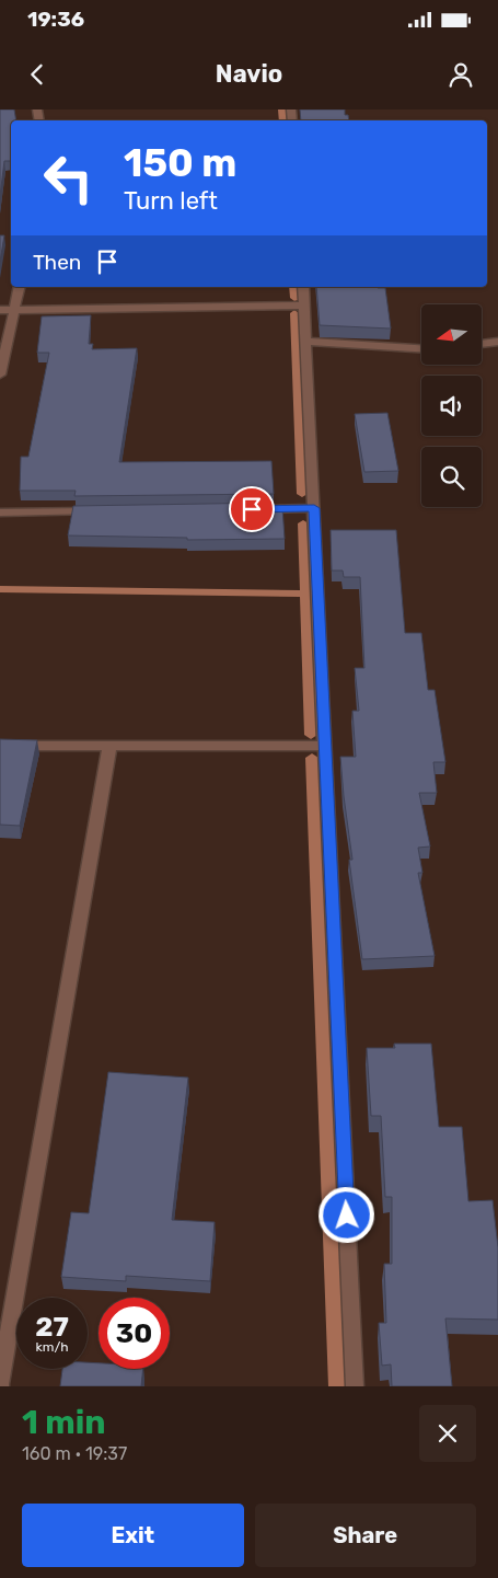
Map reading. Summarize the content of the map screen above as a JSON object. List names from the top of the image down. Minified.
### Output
{"north":"left","page":{"status":"19:36","header":"Navio","turn":["150 m","Turn left"],"then":"Then","speed":"27 km/h","limit":"30","heading":["1 min","160 m · 19:37"],"buttons":["Exit","Share"]}}
